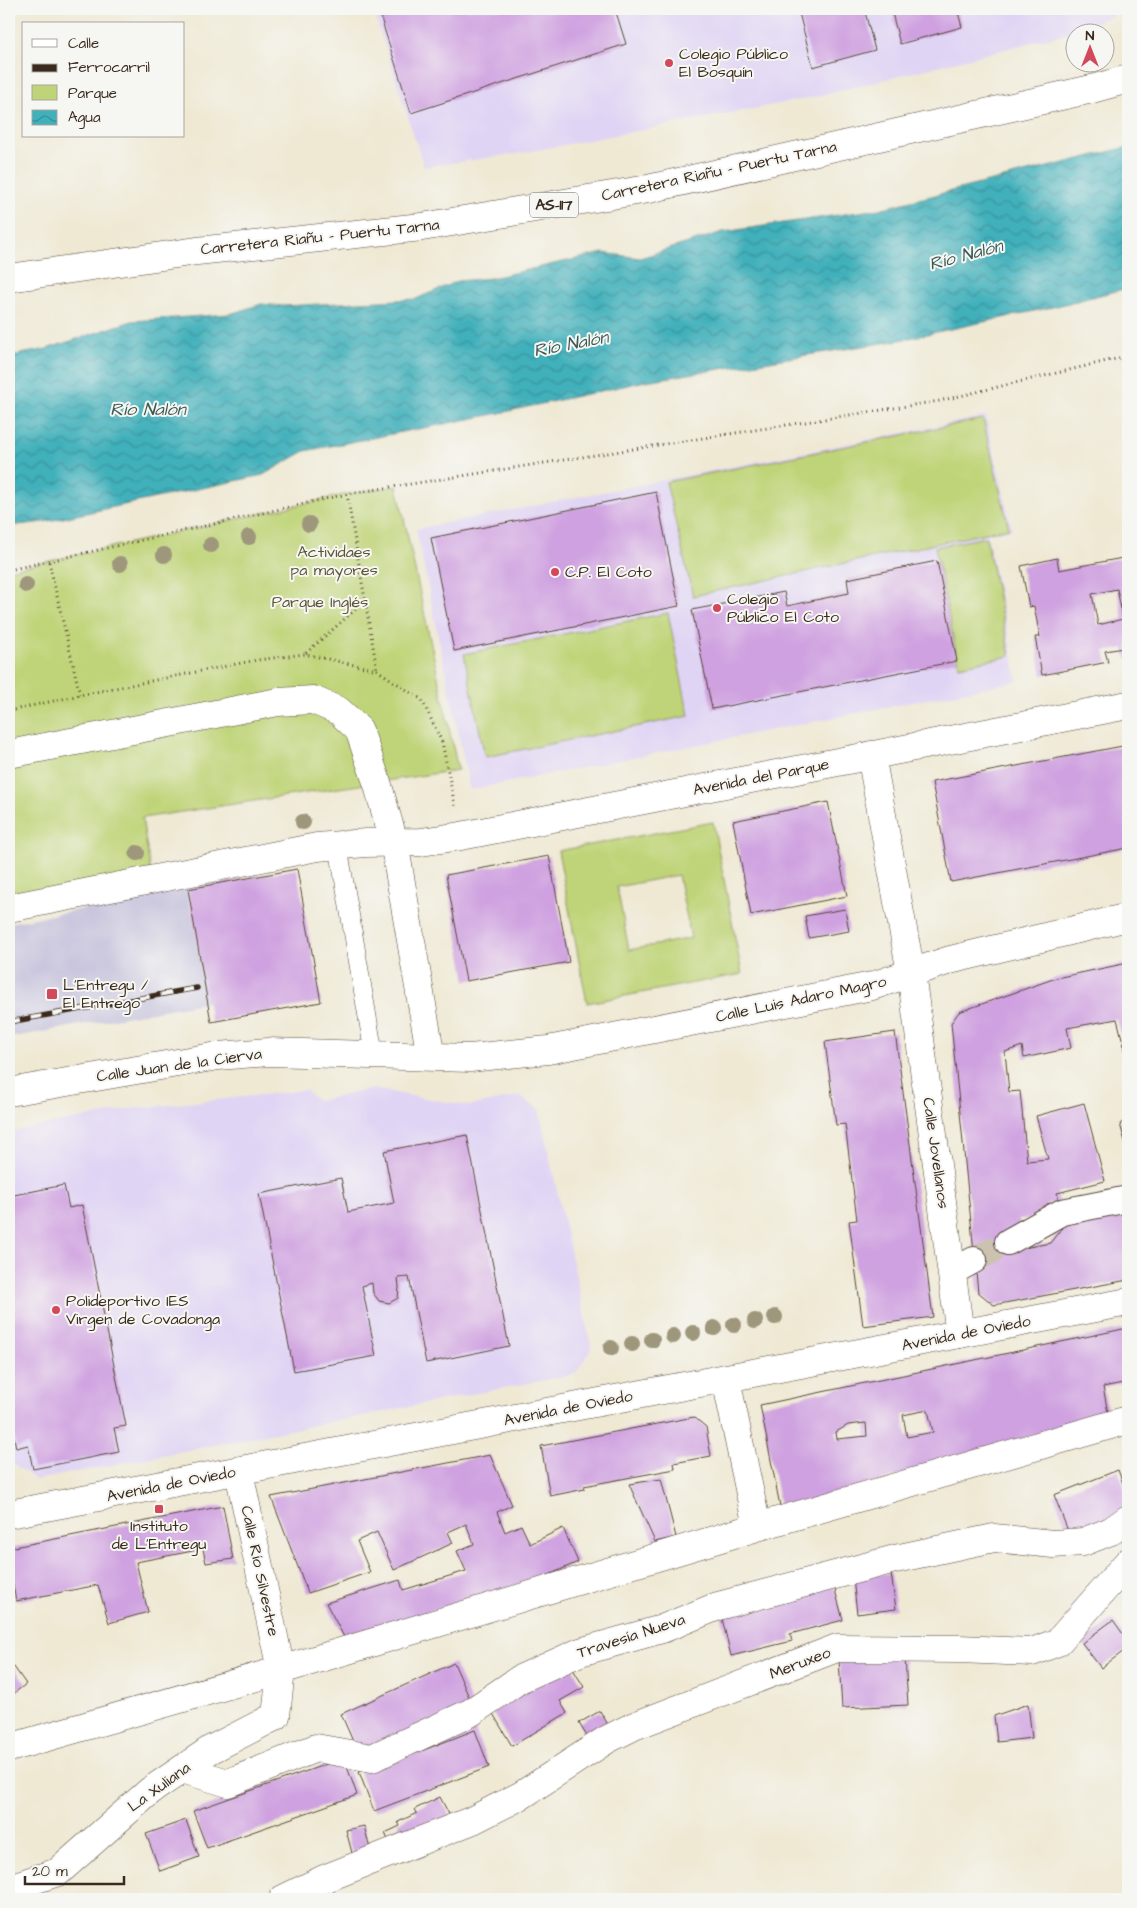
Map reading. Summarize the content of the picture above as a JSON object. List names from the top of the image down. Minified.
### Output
{"streets":{"street":["Carretera Riañu - Puertu Tarna","AS-117","Avenida del Parque","Calle Luis Adaro Magro","Calle Juan de la Cierva","Calle Jovellanos","Avenida de Oviedo","Calle Río Silvestre","Travesía Nueva","Meruxeo","La Xuliana"]},"crossings":[["Avenida del Parque","Calle Jovellanos"],["Calle Luis Adaro Magro","Calle Juan de la Cierva"],["Calle Luis Adaro Magro","Calle Jovellanos"],["Calle Jovellanos","Avenida de Oviedo"],["Avenida de Oviedo","Calle Río Silvestre"],["Calle Río Silvestre","La Xuliana"],["Travesía Nueva","La Xuliana"]],"water":["Río Nalón"],"parks":["Actividaes pa mayores","Parque Inglés"],"places":{"other":["Colegio Público El Bosquín","C.P. El Coto","Colegio Público El Coto","Polideportivo IES Virgen de Covadonga"],"transit":["L'Entregu / El Entrego","Instituto de L'Entregu"]},"legend":["Calle","Ferrocarril","Parque","Agua"],"scale_bar":"20 m","north":"top"}
